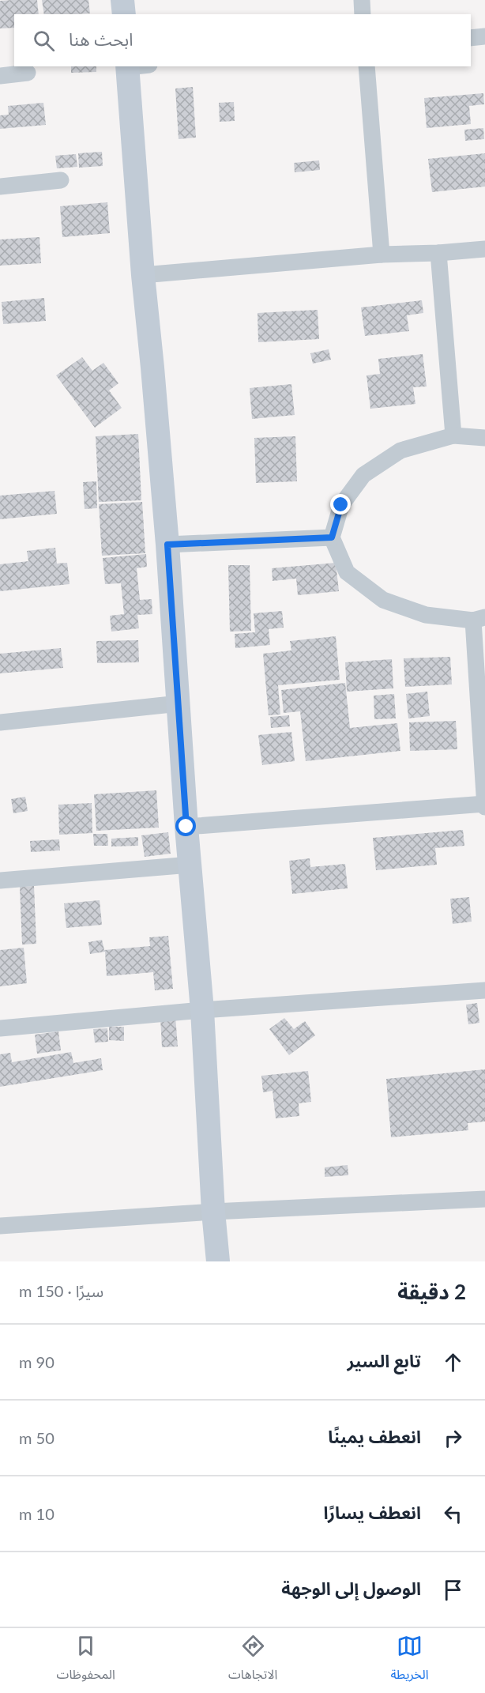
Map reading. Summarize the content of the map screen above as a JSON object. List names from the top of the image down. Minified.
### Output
{"page":{"search":"ابحث هنا","heading":["2 دقيقة","سيرًا · 150 m"],"list":[["تابع السير","90 m"],["انعطف يمينًا","50 m"],["انعطف يسارًا","10 m"],"الوصول إلى الوجهة"],"nav":["الخريطة","الاتجاهات","المحفوظات"]}}
